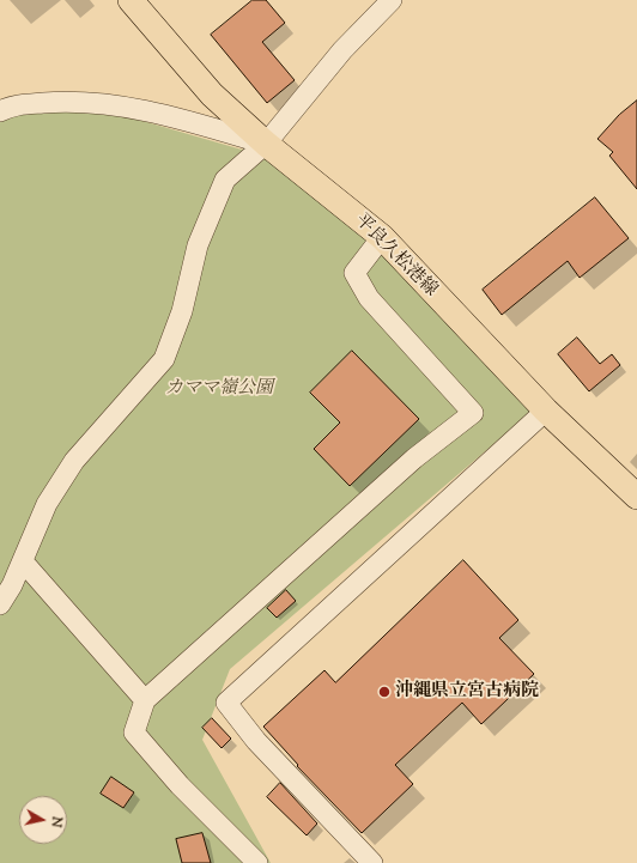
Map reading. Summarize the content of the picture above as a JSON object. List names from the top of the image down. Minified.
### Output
{"streets":{"main road":["平良久松港線"]},"parks":["カママ嶺公園"],"places":["沖縄県立宮古病院"],"north":"right"}
